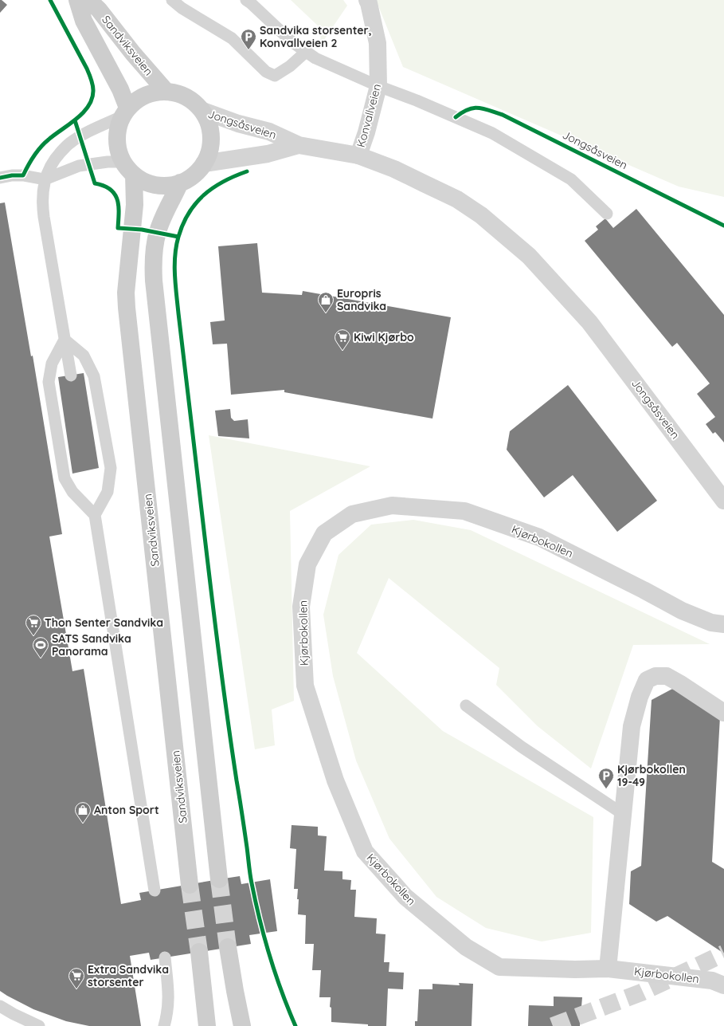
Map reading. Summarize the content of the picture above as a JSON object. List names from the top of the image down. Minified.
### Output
{"streets":{"main road":["Sandviksveien"],"street":["Konvallveien","Jongsåsveien","Kjørbokollen"]},"crossings":[["Sandviksveien","Jongsåsveien"],["Konvallveien","Jongsåsveien"]],"places":{"parking":["Sandvika storsenter, Konvallveien 2","Kjørbokollen 19-49"],"shop":["Europris Sandvika","Anton Sport"],"supermarket":["Kiwi Kjørbo","Thon Senter Sandvika","Extra Sandvika storsenter"],"sports":["SATS Sandvika Panorama"]}}
